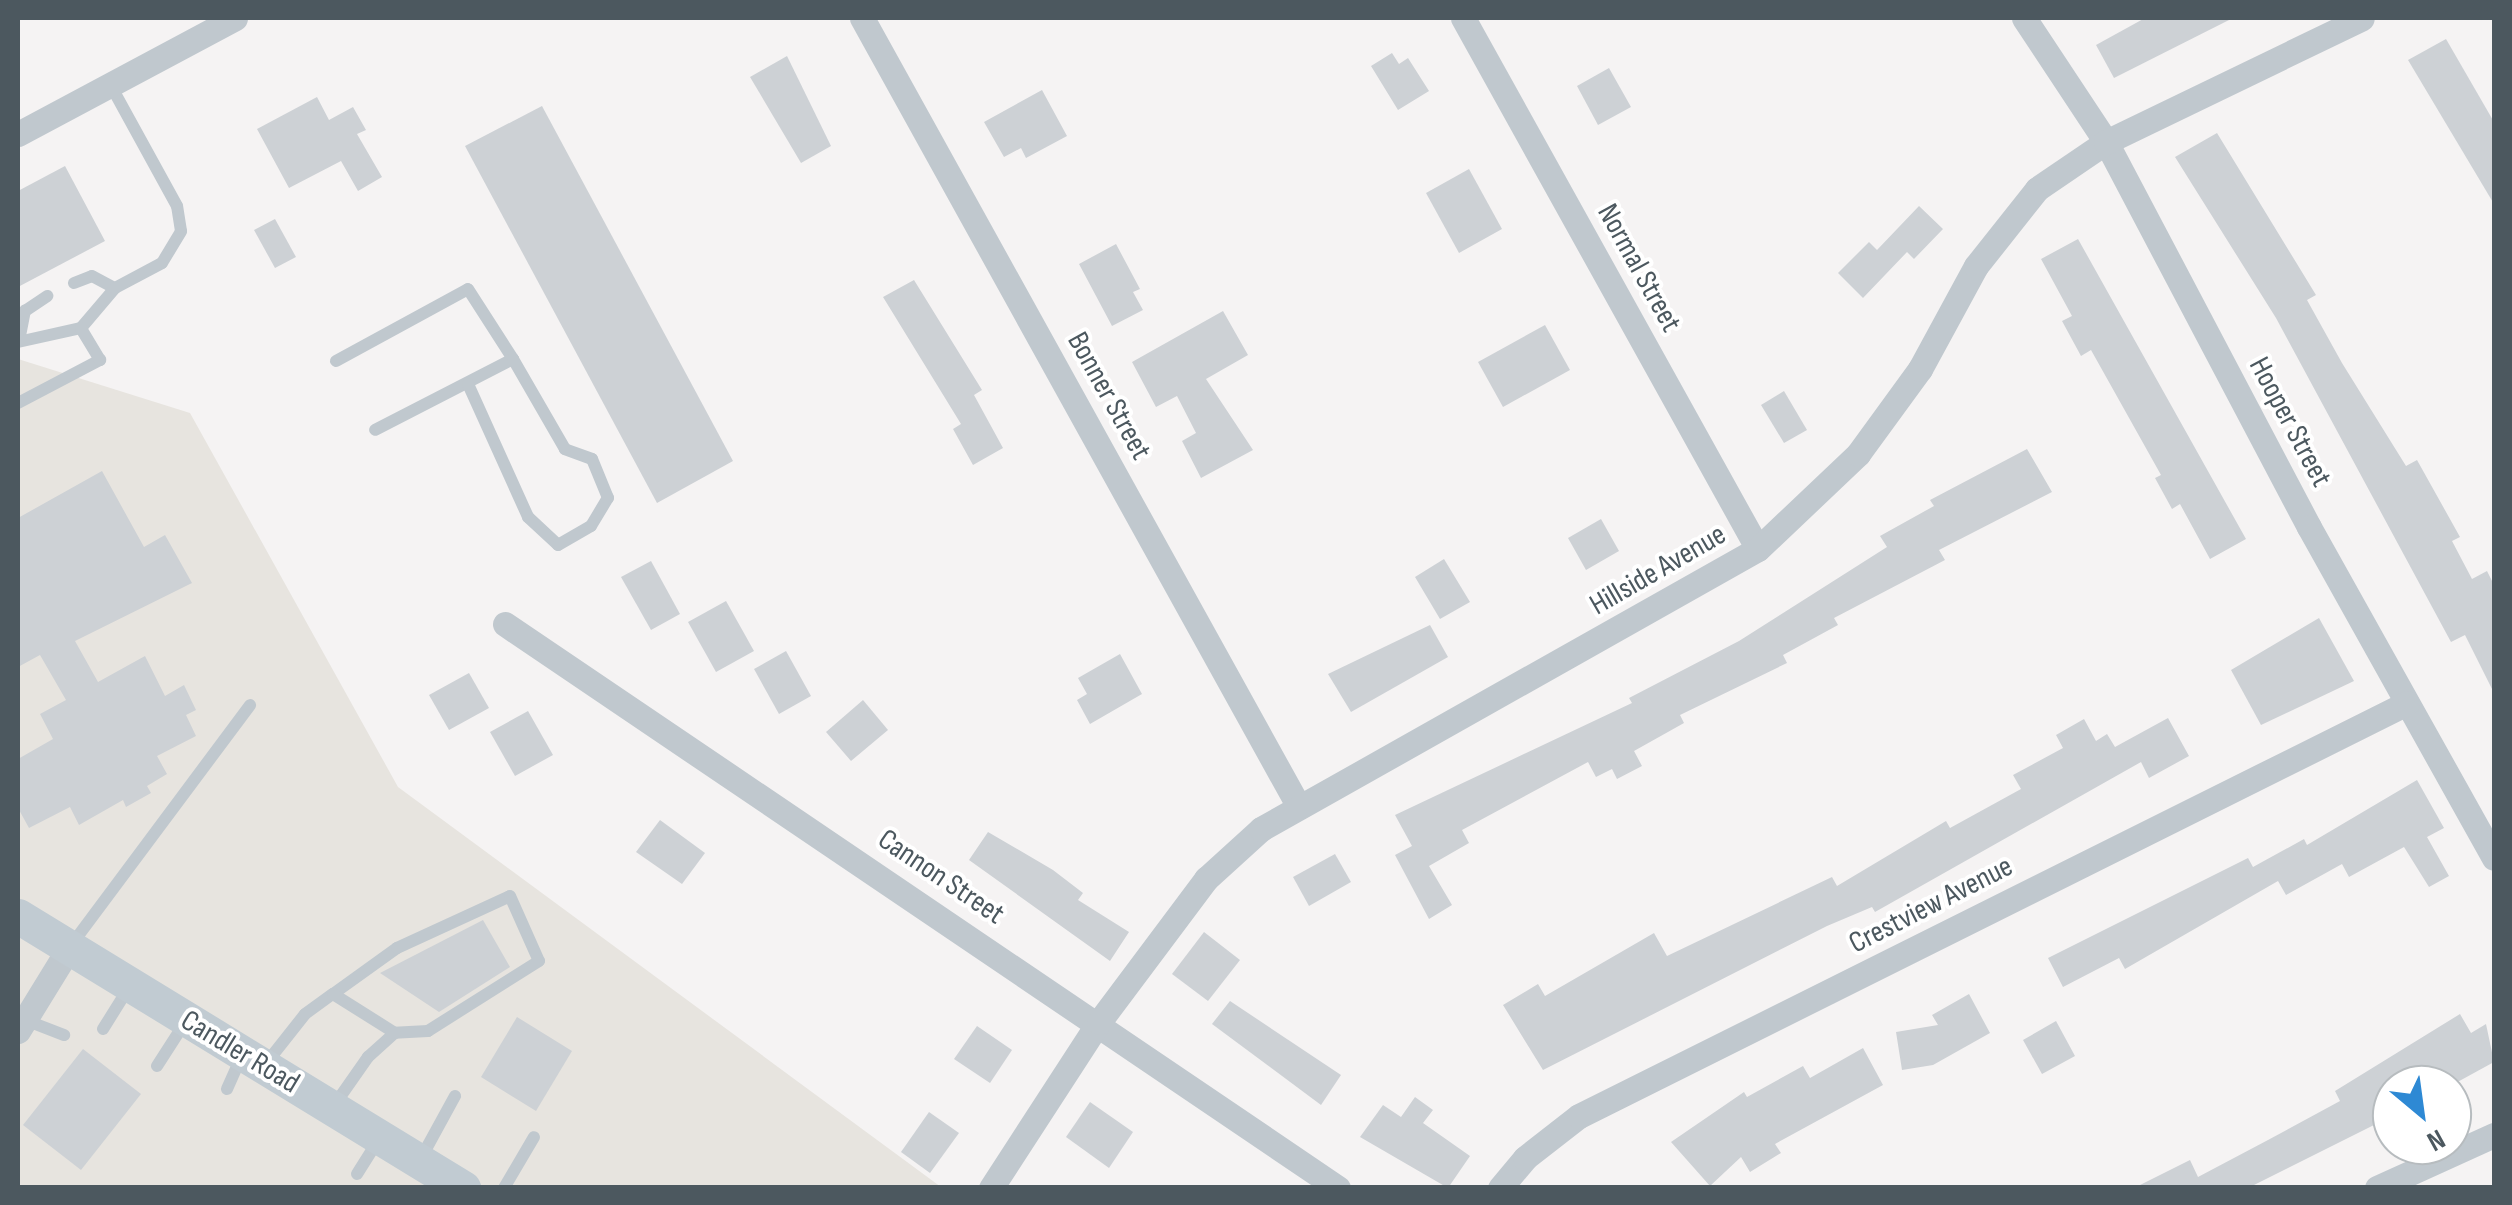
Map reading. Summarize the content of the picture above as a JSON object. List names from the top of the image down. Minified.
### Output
{"streets":{"main road":["Candler Road"],"street":["Normal Street","Bonner Street","Hooper Street","Hillside Avenue","Cannon Street","Crestview Avenue"]},"crossings":[["Normal Street","Hillside Avenue"],["Bonner Street","Hillside Avenue"],["Hooper Street","Hillside Avenue"],["Hooper Street","Crestview Avenue"],["Hillside Avenue","Cannon Street"]],"north":"bottom right"}
